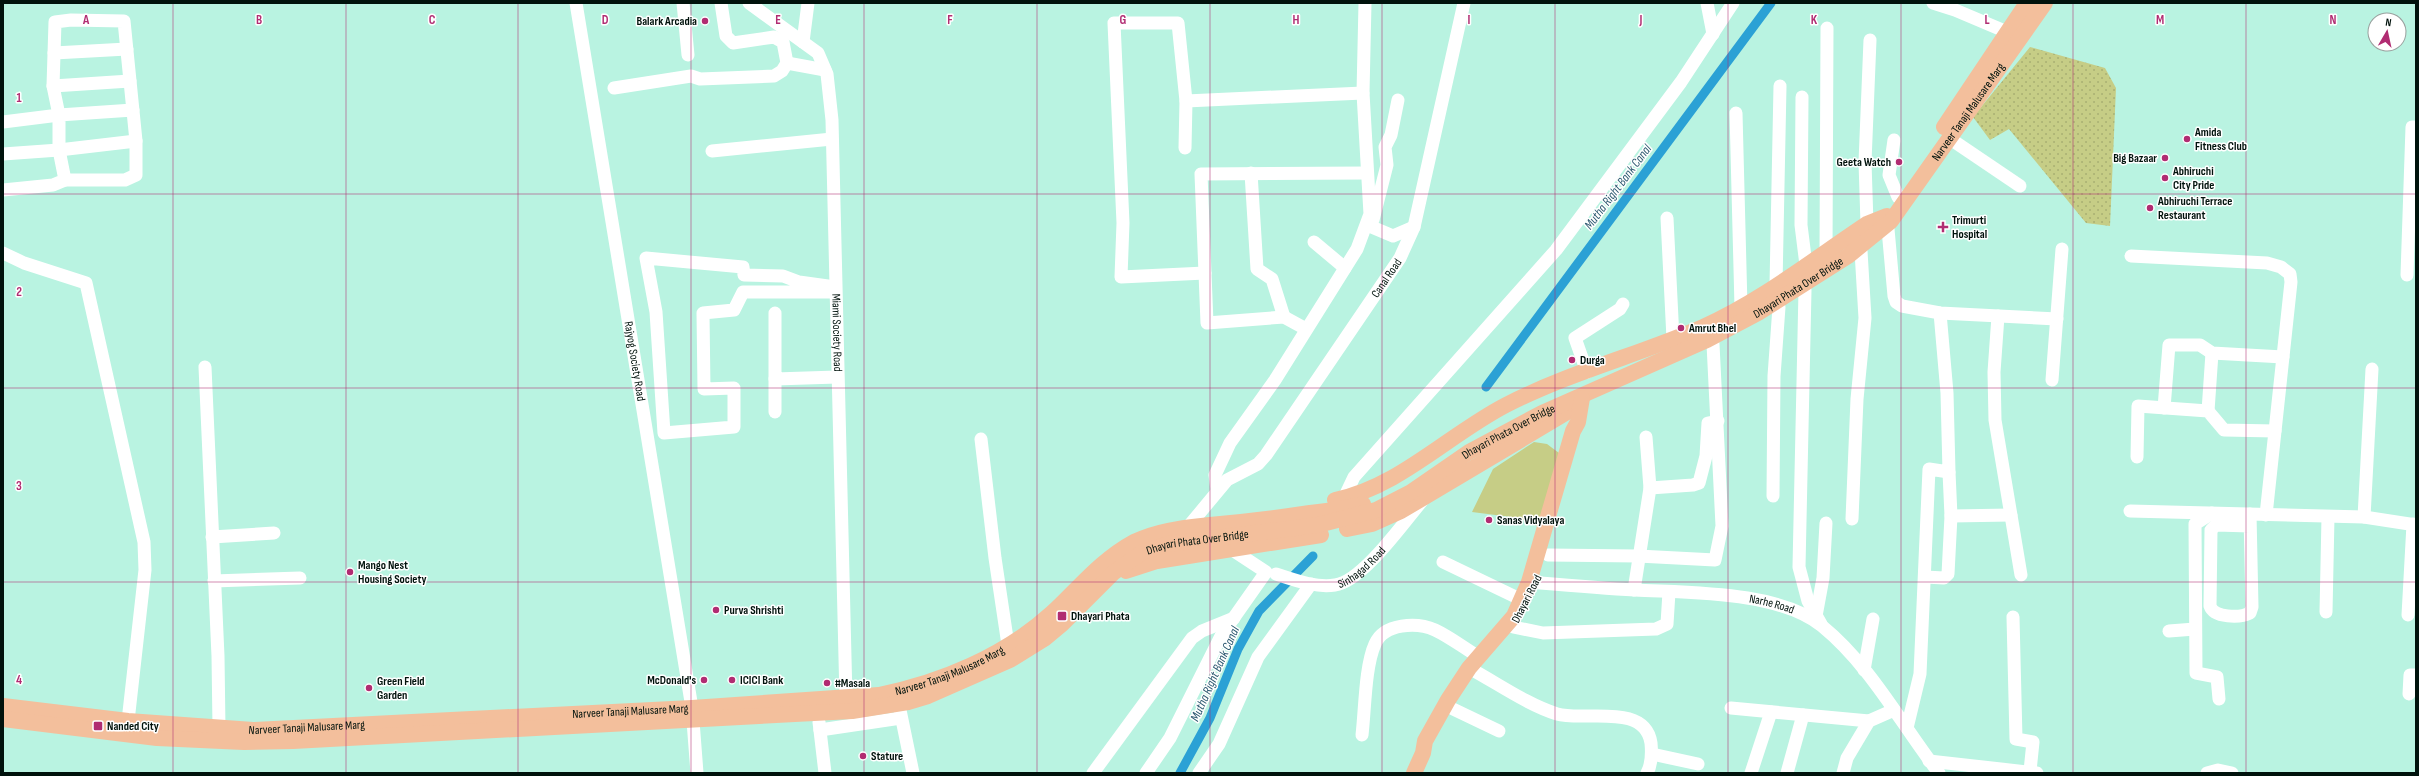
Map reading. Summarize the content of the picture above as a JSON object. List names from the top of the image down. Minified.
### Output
{"streets":{"main road":["Narveer Tanaji Malusare Marg","Dhayari Phata Over Bridge","Dhayari Road"],"street":["Canal Road","Miami Society Road","Rajyog Society Road","Sinhagad Road","Narhe Road"]},"crossings":[["Narveer Tanaji Malusare Marg","Canal Road"],["Narveer Tanaji Malusare Marg","Dhayari Phata Over Bridge"],["Narveer Tanaji Malusare Marg","Miami Society Road"],["Narveer Tanaji Malusare Marg","Rajyog Society Road"],["Dhayari Phata Over Bridge","Sinhagad Road"],["Dhayari Road","Narhe Road"]],"water":["Mutha Right Bank Canal"],"places":{"other":["Balark Arcadia","Amida Fitness Club","Big Bazaar","Geeta Watch","Abhiruchi City Pride","Abhiruchi Terrace Restaurant","Amrut Bhel","Durga","Sanas Vidyalaya","Mango Nest Housing Society","Purva Shrishti","McDonald's","ICICI Bank","#Masala","Green Field Garden","Stature"],"health":["Trimurti Hospital"],"transit":["Dhayari Phata","Nanded City"]},"north":"top","grid":{"columns":["A","B","C","D","E","F","G","H","I","J","K","L","M","N"],"rows":["1","2","3","4"]}}
